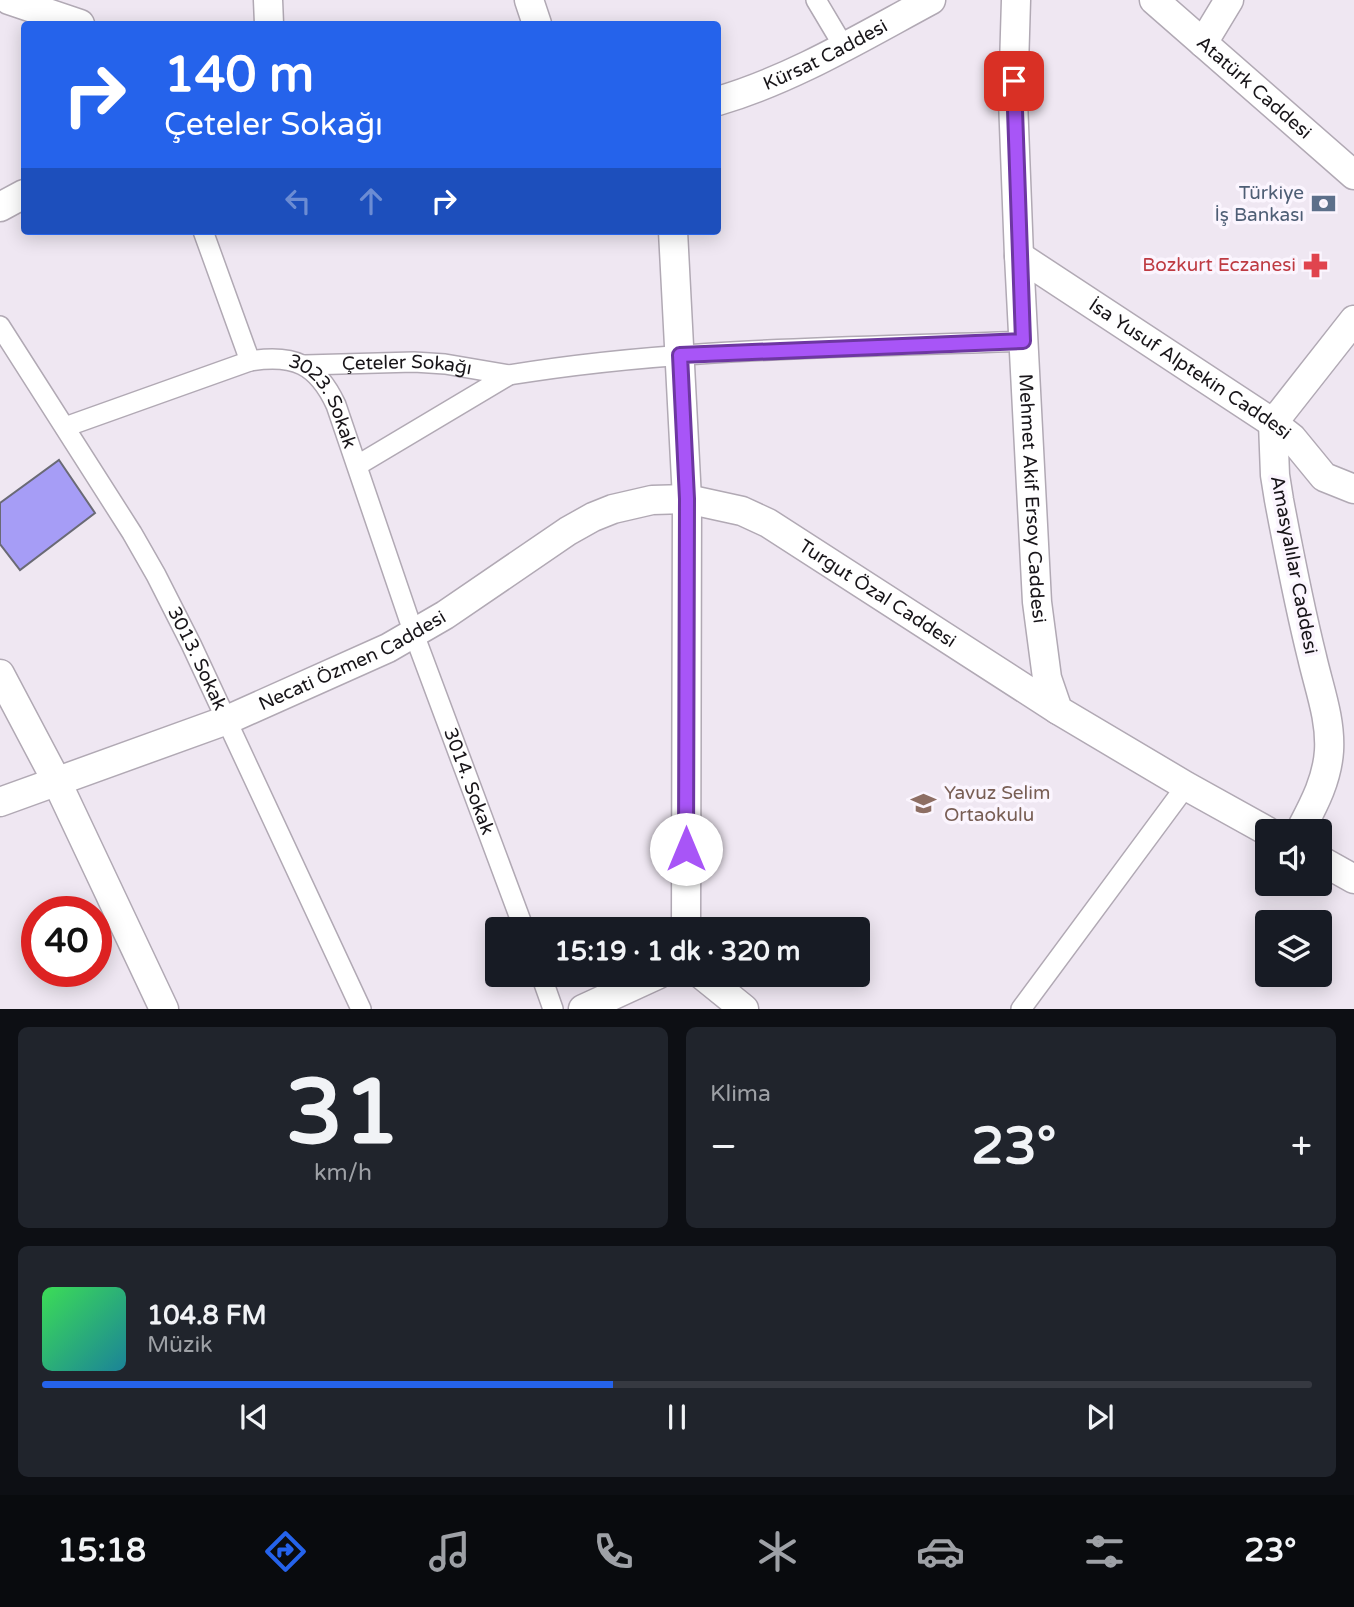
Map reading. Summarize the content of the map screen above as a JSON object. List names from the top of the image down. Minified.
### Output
{"streets":{"street":["Kürsat Caddesi","Atatürk Caddesi","Çeteler Sokağı","İsa Yusuf Alptekin Caddesi","3023. Sokak","Mehmet Akif Ersoy Caddesi","Amasyalılar Caddesi","Turgut Özal Caddesi","3013. Sokak","Necati Özmen Caddesi","3014. Sokak"]},"crossings":[["Çeteler Sokağı","3023. Sokak"],["Çeteler Sokağı","Mehmet Akif Ersoy Caddesi"],["İsa Yusuf Alptekin Caddesi","Mehmet Akif Ersoy Caddesi"],["İsa Yusuf Alptekin Caddesi","Amasyalılar Caddesi"],["3023. Sokak","3013. Sokak"],["3023. Sokak","Necati Özmen Caddesi"],["3023. Sokak","3014. Sokak"],["Mehmet Akif Ersoy Caddesi","Turgut Özal Caddesi"],["Turgut Özal Caddesi","Necati Özmen Caddesi"],["3013. Sokak","Necati Özmen Caddesi"],["Necati Özmen Caddesi","3014. Sokak"]],"places":{"bank":["Türkiye İş Bankası"],"pharmacy":["Bozkurt Eczanesi"],"school or university":["Yavuz Selim Ortaokulu"]},"page":{"turn":["140 m","Çeteler Sokağı"],"limit":"40","trip":"15:19 · 1 dk · 320 m","tile":[["31","km/h"],"Klima"],"heat":["−","23°","+"],"song":["104.8 FM","Müzik"],"tabs":["15:18","23°"]}}
